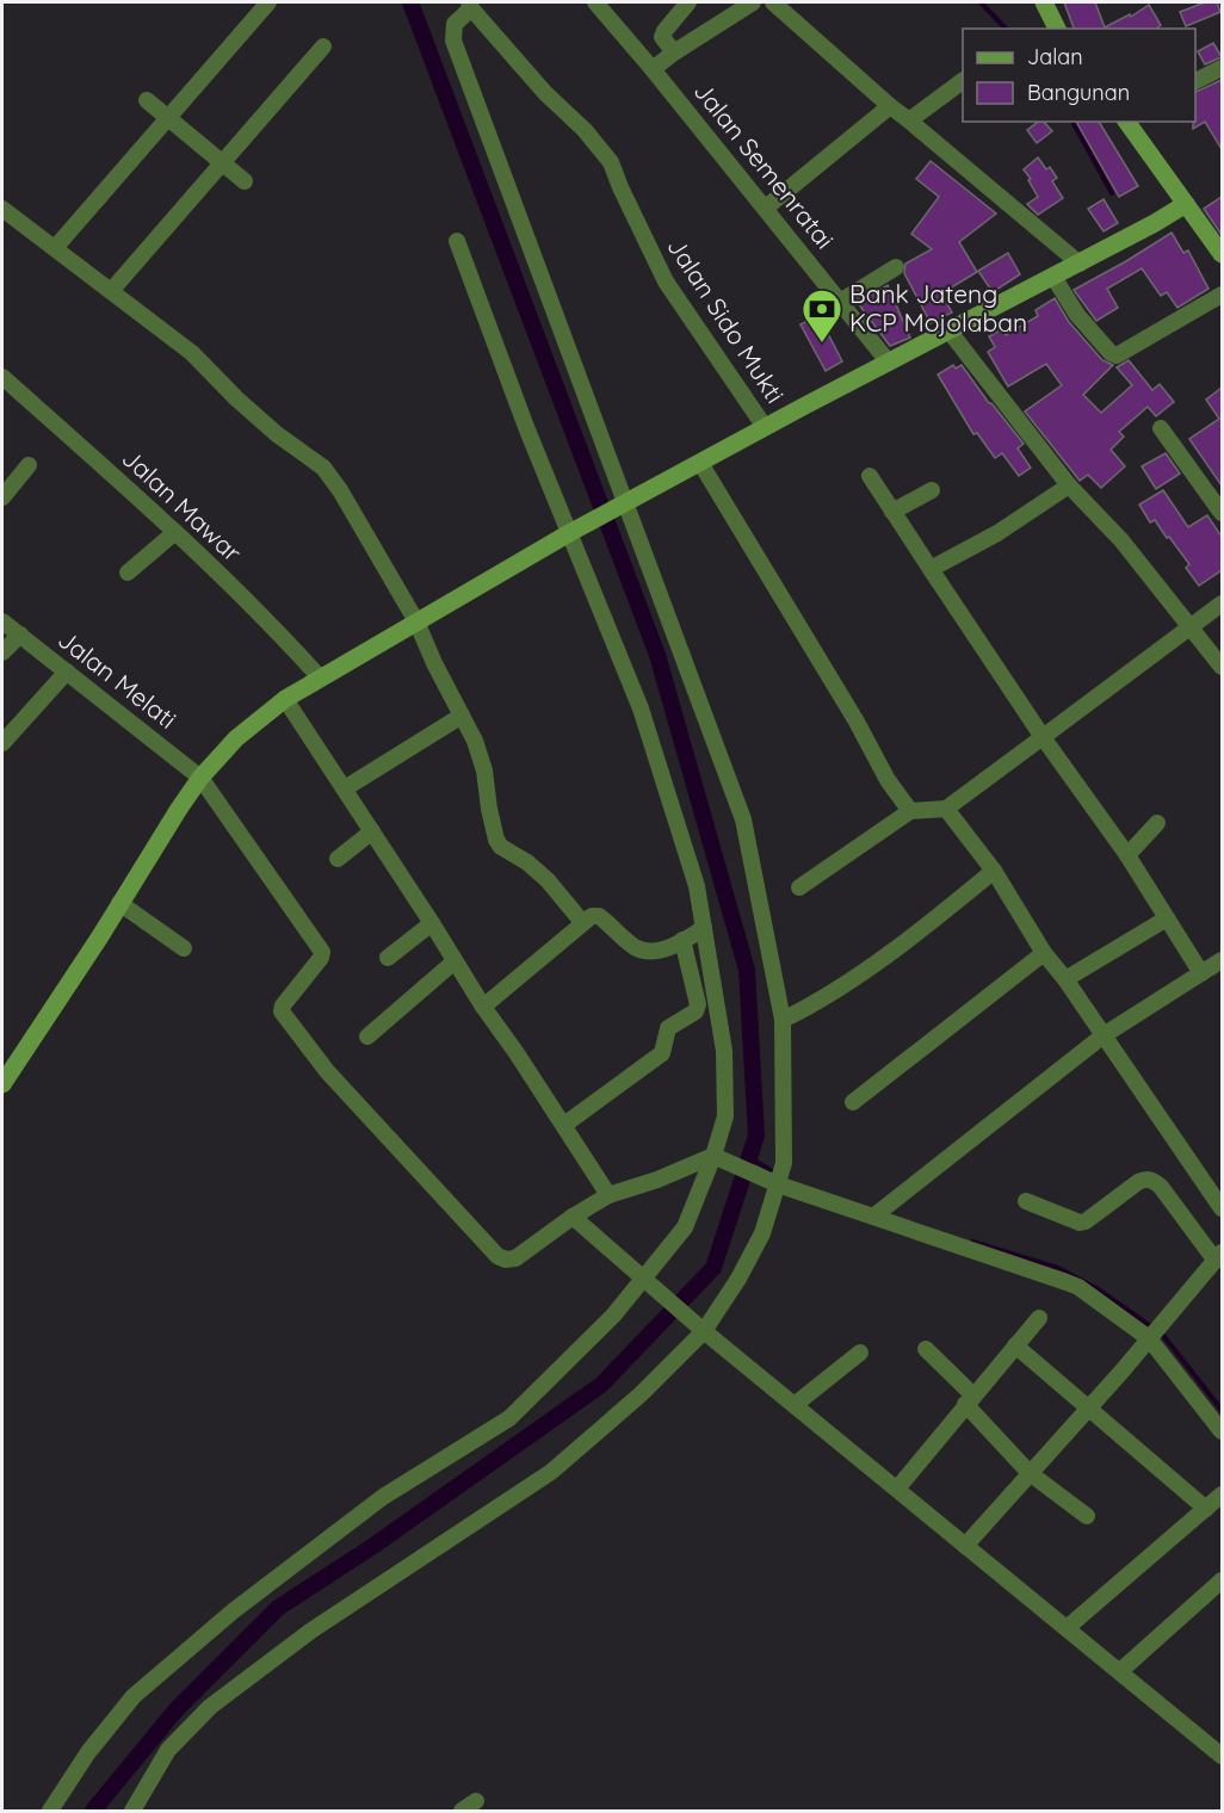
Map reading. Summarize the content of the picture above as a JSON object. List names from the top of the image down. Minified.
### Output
{"streets":{"street":["Jalan Semenratai","Jalan Sido Mukti","Jalan Mawar","Jalan Melati"]},"places":{"bank":["Bank Jateng KCP Mojolaban"]},"legend":["Jalan","Bangunan"]}
